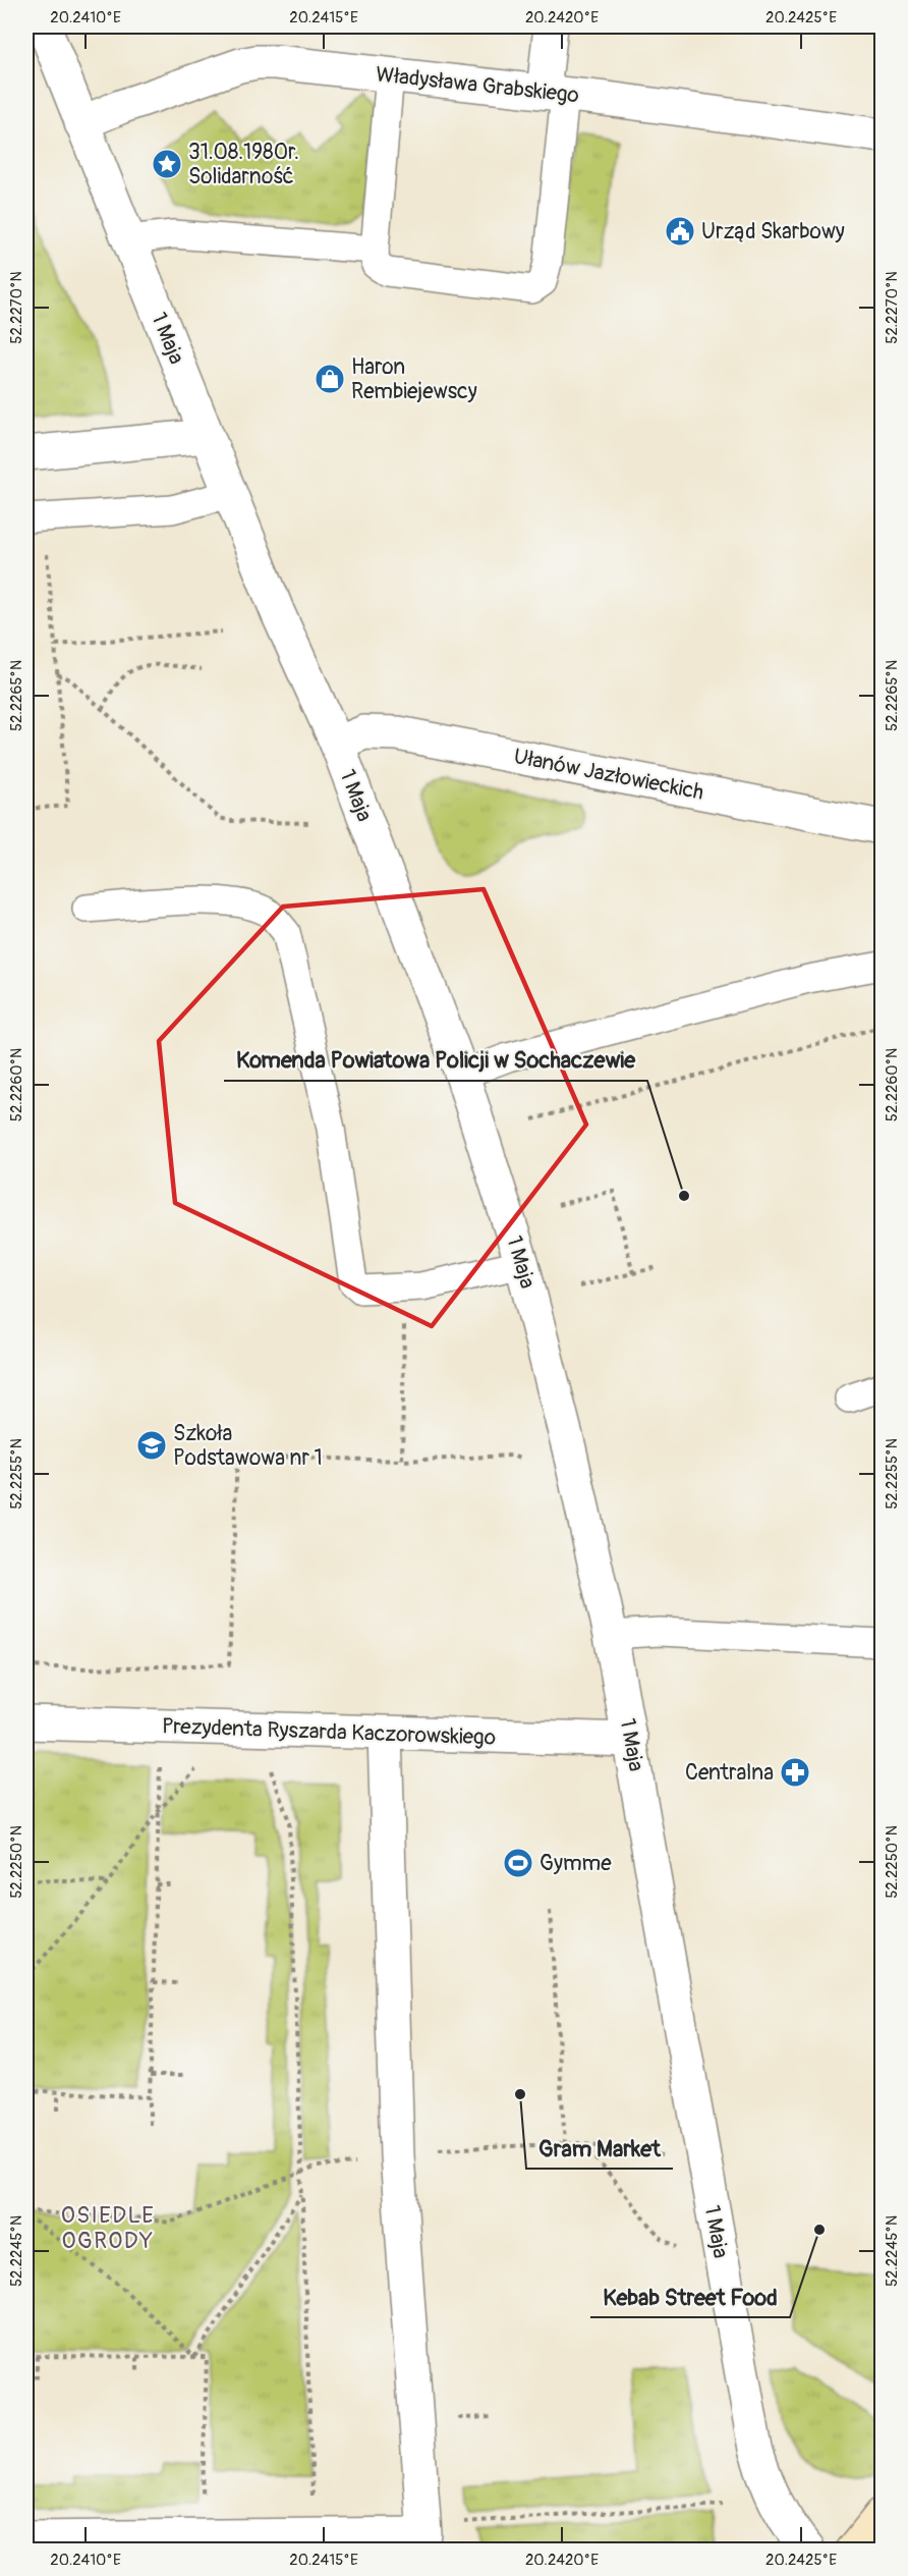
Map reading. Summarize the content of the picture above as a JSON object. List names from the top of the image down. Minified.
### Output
{"streets":{"street":["Władysława Grabskiego","1 Maja","Ułanów Jazłowieckich","Prezydenta Ryszarda Kaczorowskiego"]},"crossings":[["Władysława Grabskiego","1 Maja"],["1 Maja","Ułanów Jazłowieckich"],["1 Maja","Prezydenta Ryszarda Kaczorowskiego"]],"districts":["OSIEDLE OGRODY"],"places":{"place":["31.08.1980r. Solidarność"],"public building":["Urząd Skarbowy"],"shop":["Haron Rembiejewscy"],"other":["Komenda Powiatowa Policji w Sochaczewie","Gram Market","Kebab Street Food"],"school or university":["Szkoła Podstawowa nr 1"],"pharmacy":["Centralna"],"sports":["Gymme"]},"coordinates":["20.2410°E","20.2415°E","20.2420°E","20.2425°E","52.2270°N","52.2265°N","52.2260°N","52.2255°N","52.2250°N","52.2245°N"]}
